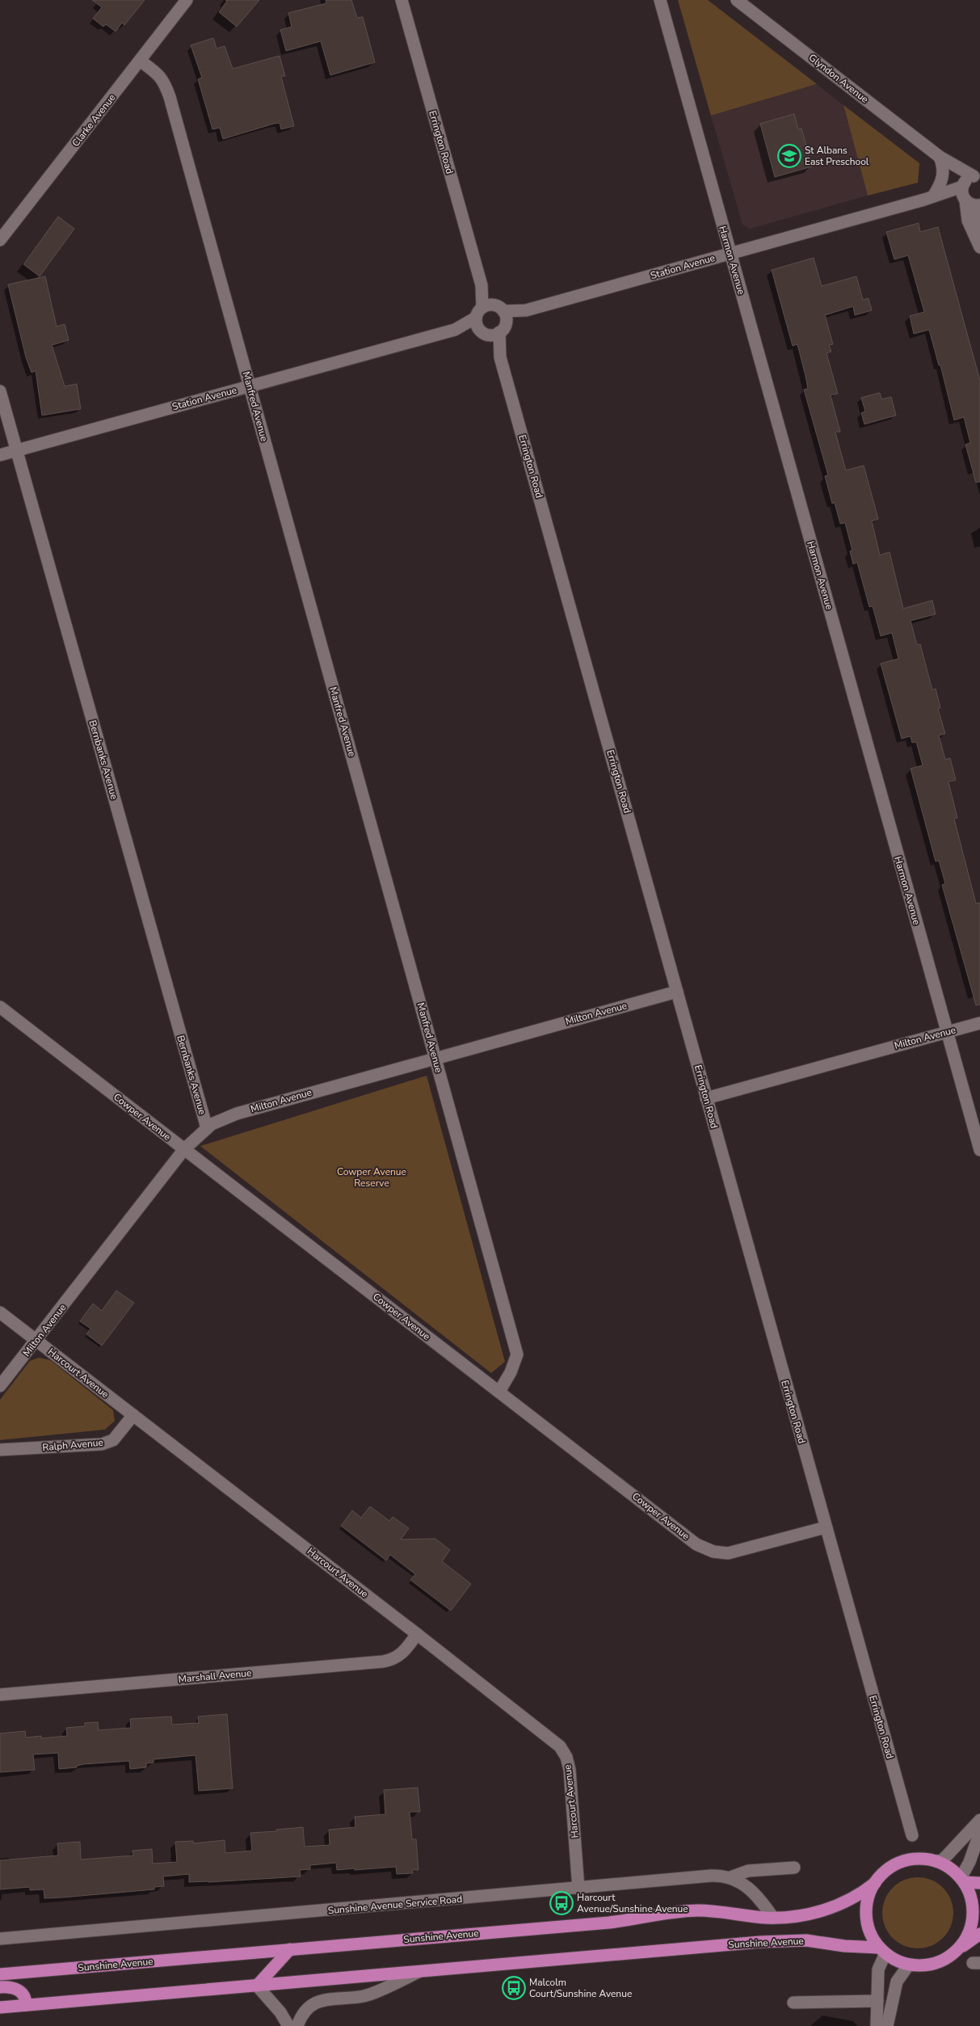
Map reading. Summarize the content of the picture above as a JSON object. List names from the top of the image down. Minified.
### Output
{"streets":{"main road":["Sunshine Avenue"],"street":["Glyndon Avenue","Clarke Avenue","Errington Road","Harmon Avenue","Station Avenue","Manfred Avenue","Bernbanks Avenue","Milton Avenue","Cowper Avenue","Harcourt Avenue","Ralph Avenue","Marshall Avenue","Sunshine Avenue Service Road"]},"crossings":[["Glyndon Avenue","Station Avenue"],["Clarke Avenue","Manfred Avenue"],["Errington Road","Station Avenue"],["Errington Road","Milton Avenue"],["Errington Road","Cowper Avenue"],["Harmon Avenue","Station Avenue"],["Harmon Avenue","Milton Avenue"],["Station Avenue","Manfred Avenue"],["Station Avenue","Bernbanks Avenue"],["Manfred Avenue","Milton Avenue"],["Manfred Avenue","Cowper Avenue"],["Bernbanks Avenue","Milton Avenue"],["Milton Avenue","Cowper Avenue"],["Milton Avenue","Harcourt Avenue"],["Harcourt Avenue","Ralph Avenue"],["Harcourt Avenue","Marshall Avenue"],["Harcourt Avenue","Sunshine Avenue Service Road"],["Sunshine Avenue Service Road","Sunshine Avenue"]],"parks":["Cowper Avenue Reserve"],"places":{"school or university":["St Albans East Preschool"],"bus stop":["Harcourt Avenue/Sunshine Avenue","Malcolm Court/Sunshine Avenue"]}}
